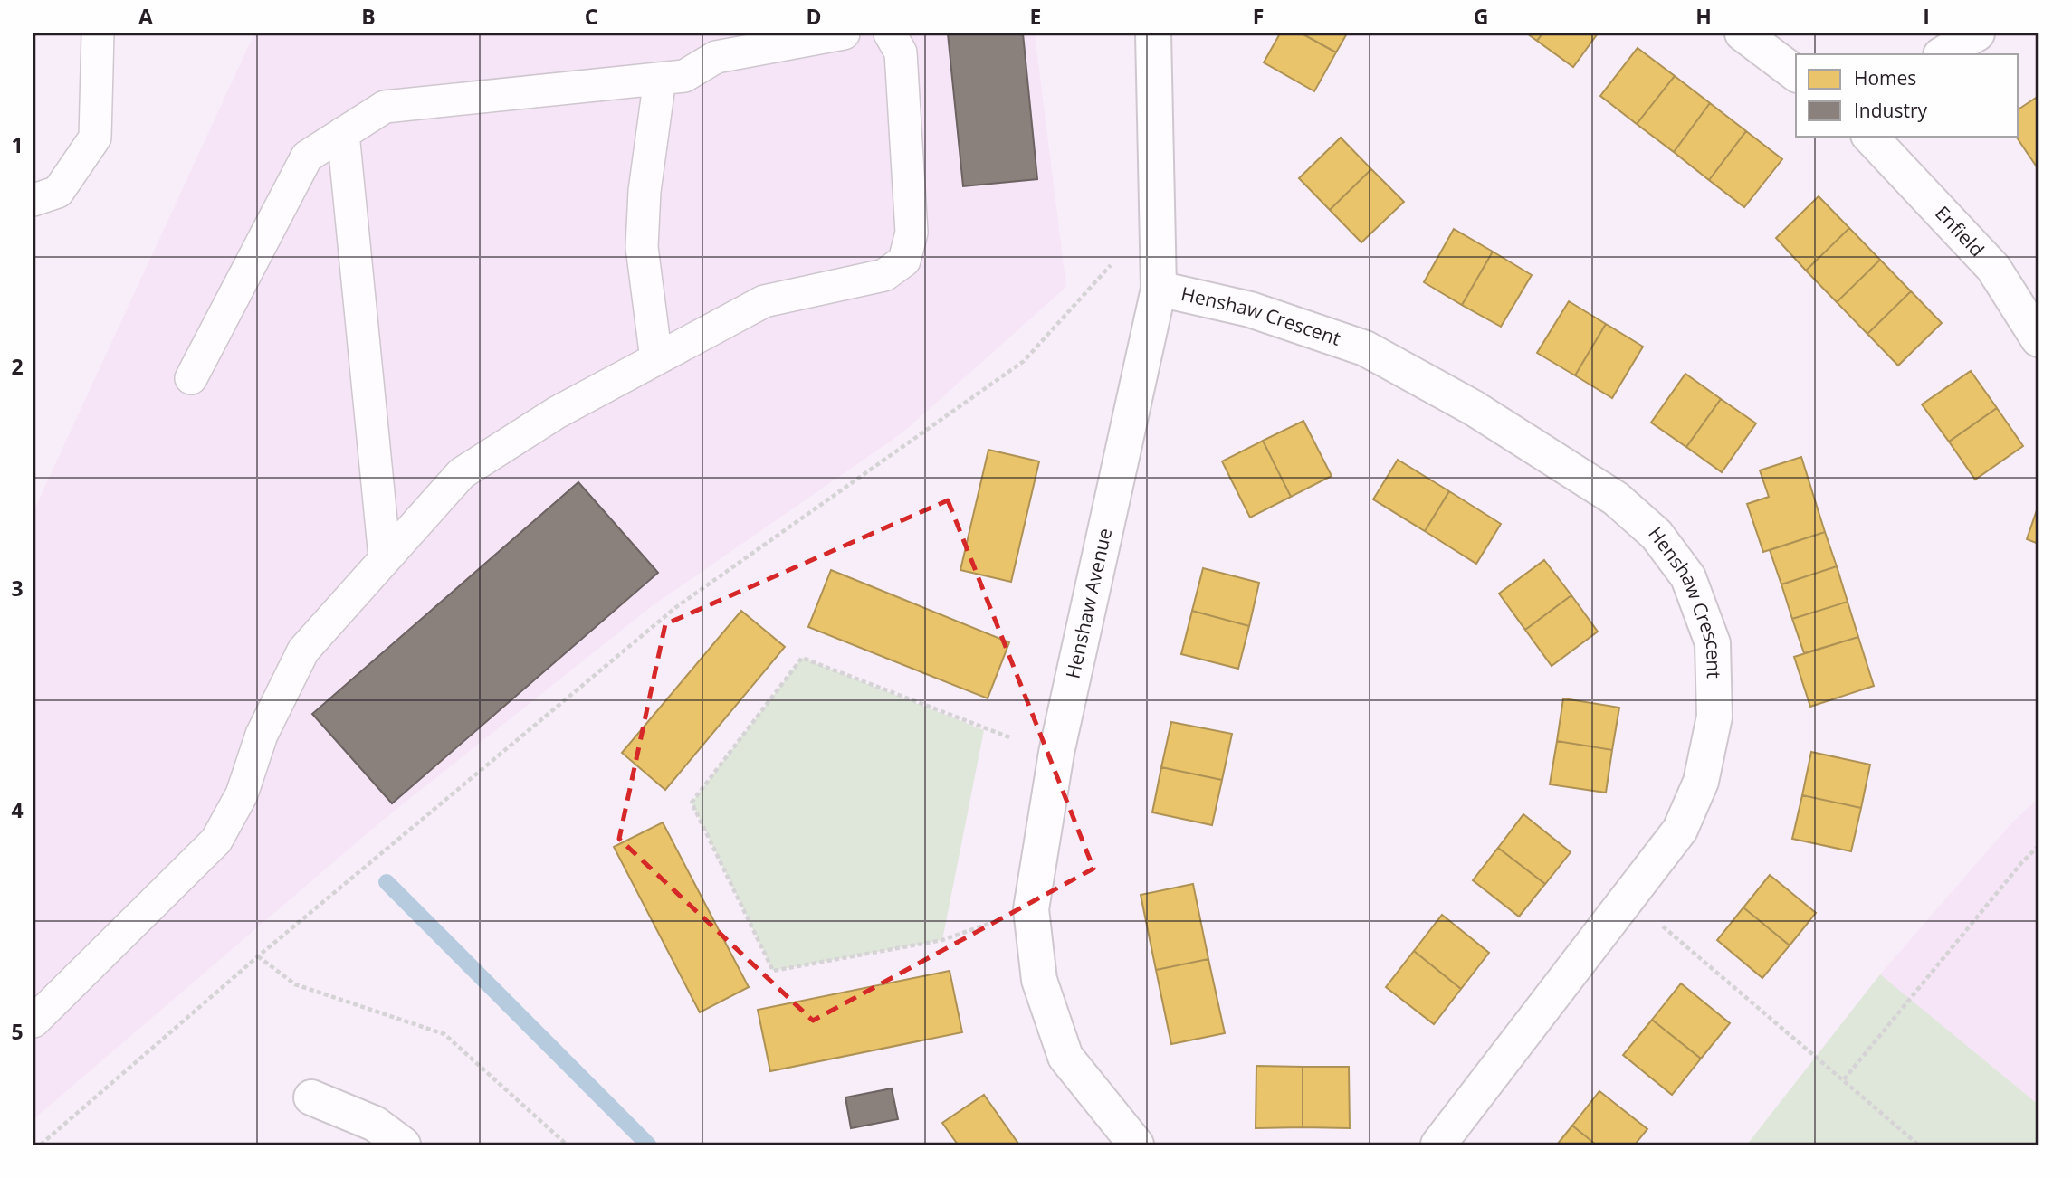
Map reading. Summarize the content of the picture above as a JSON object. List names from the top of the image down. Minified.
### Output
{"streets":{"street":["Enfield","Henshaw Crescent","Henshaw Avenue"]},"crossings":[["Henshaw Crescent","Henshaw Avenue"]],"legend":["Homes","Industry"],"grid":{"columns":["A","B","C","D","E","F","G","H","I"],"rows":["1","2","3","4","5"]}}
